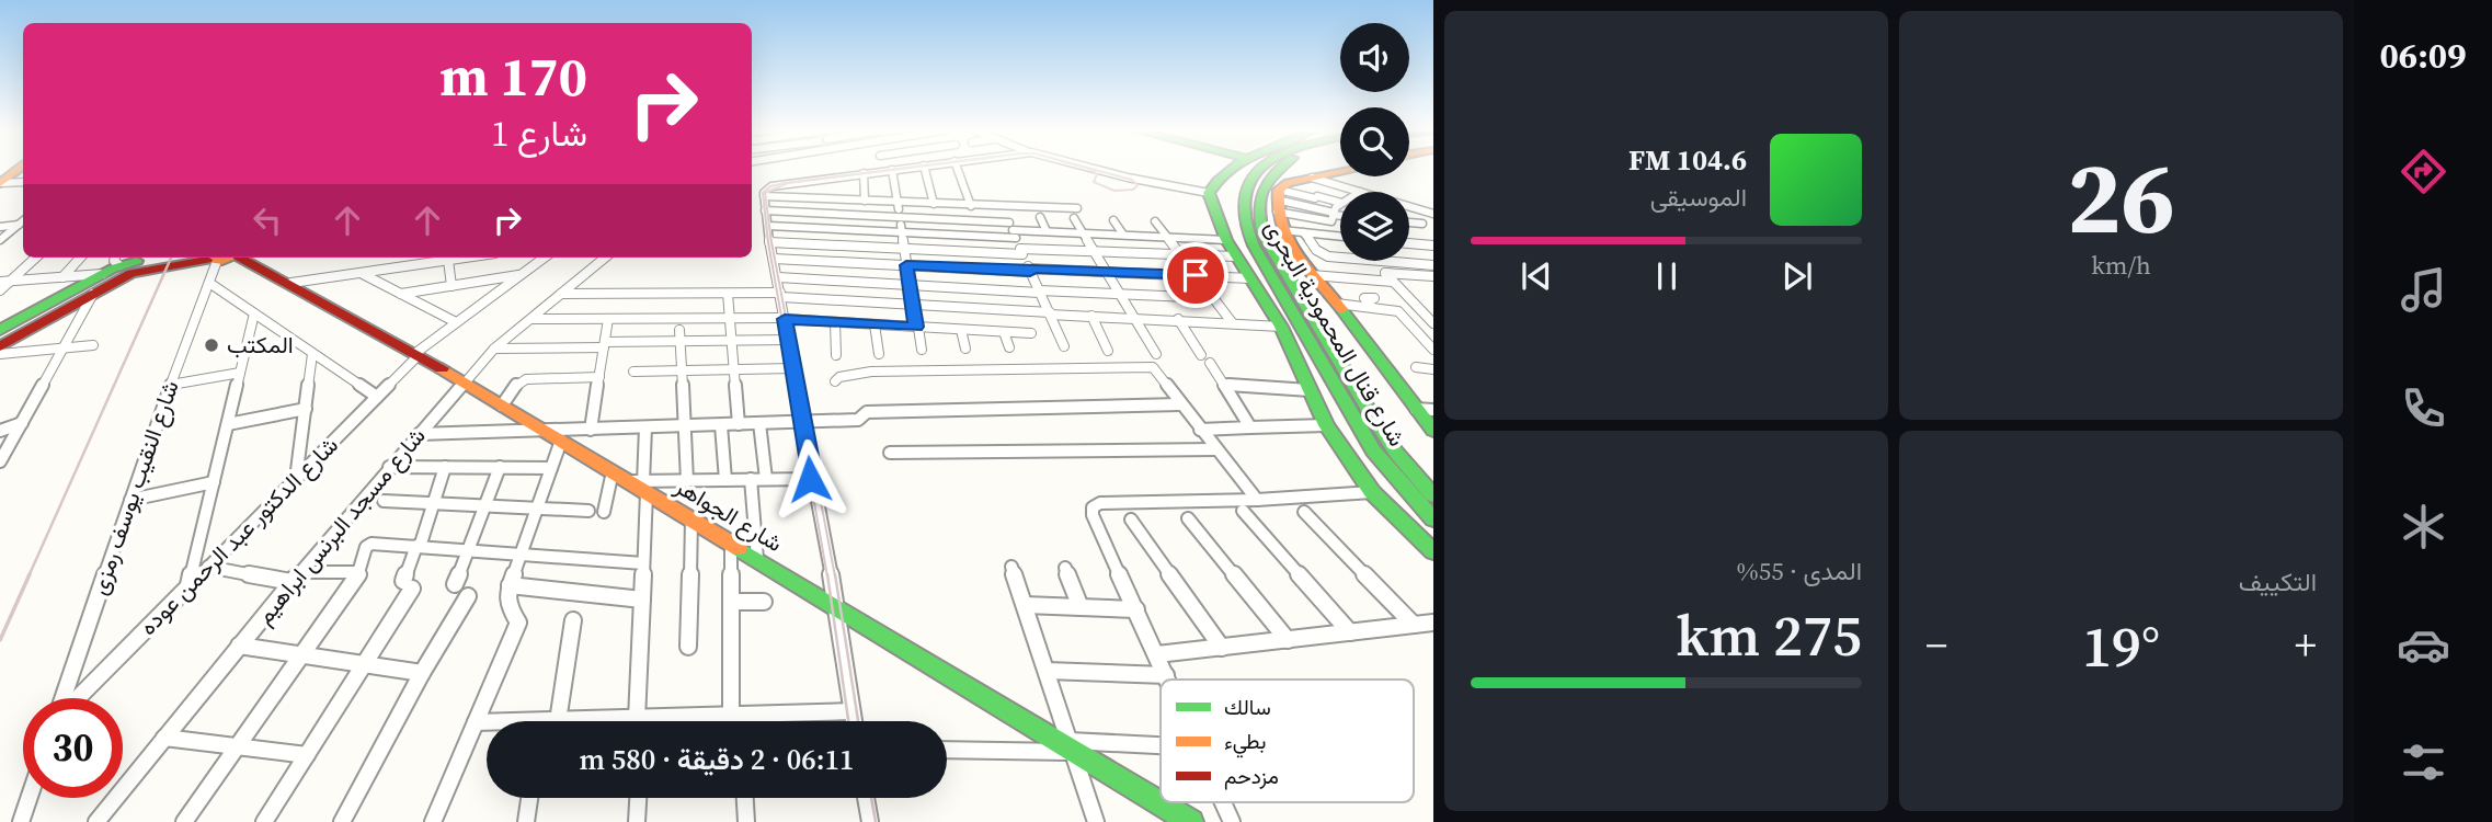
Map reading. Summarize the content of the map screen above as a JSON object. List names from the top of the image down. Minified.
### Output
{"streets":{"main road":["شارع قنال المحمودية البحرى","شارع الجواهر"],"street":["شارع النقيب يوسف رمزى","شارع مسجد البرنس ابراهيم","شارع الدكتور عبد الرحمن عوده"]},"crossings":[["شارع الجواهر","شارع مسجد البرنس ابراهيم"],["شارع الجواهر","شارع الدكتور عبد الرحمن عوده"]],"places":["المكتب"],"legend":["سالك","بطيء","مزدحم"],"page":{"tabs":"06:09","tile":[["26","km/h"],"التكييف",["المدى · 55%","275 km"]],"turn":["170 m","شارع 1"],"song":["104.6 FM","الموسيقى"],"heat":["−","19°","+"],"limit":"30","trip":"06:11 · 2 دقيقة · 580 m"}}
